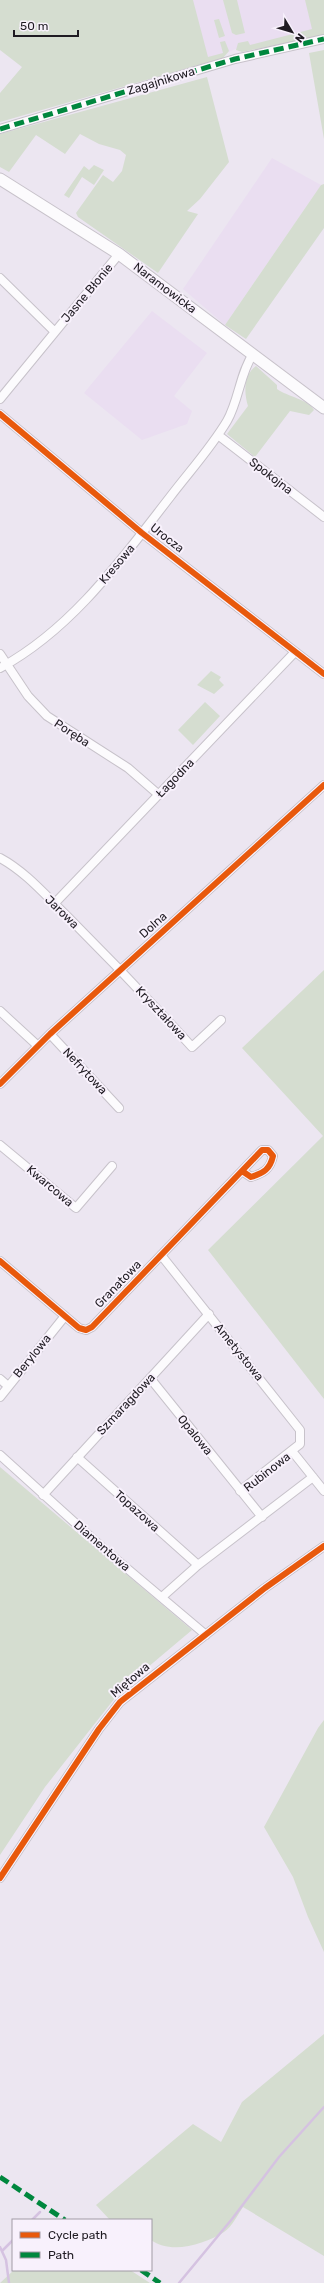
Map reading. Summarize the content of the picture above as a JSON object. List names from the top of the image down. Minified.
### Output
{"streets":{"street":["Zagajnikowa","Naramowicka","Jasne Błonie","Spokojna","Urocza","Kresowa","Poręba","Łagodna","Jarowa","Dolna","Kryształowa","Nefrytowa","Kwarcowa","Granatowa","Ametystowa","Berylowa","Szmaragdowa","Opalowa","Rubinowa","Topazowa","Diamentowa","Miętowa"]},"crossings":[["Naramowicka","Jasne Błonie"],["Naramowicka","Kresowa"],["Spokojna","Kresowa"],["Urocza","Kresowa"],["Urocza","Łagodna"],["Kresowa","Poręba"],["Poręba","Łagodna"],["Łagodna","Jarowa"],["Jarowa","Dolna"],["Jarowa","Kryształowa"],["Dolna","Kryształowa"],["Dolna","Nefrytowa"],["Granatowa","Ametystowa"],["Granatowa","Berylowa"],["Ametystowa","Szmaragdowa"],["Ametystowa","Rubinowa"],["Szmaragdowa","Opalowa"],["Szmaragdowa","Topazowa"],["Szmaragdowa","Diamentowa"],["Opalowa","Rubinowa"],["Diamentowa","Miętowa"]],"legend":["Cycle path","Path"],"scale_bar":"50 m","north":"bottom right"}
